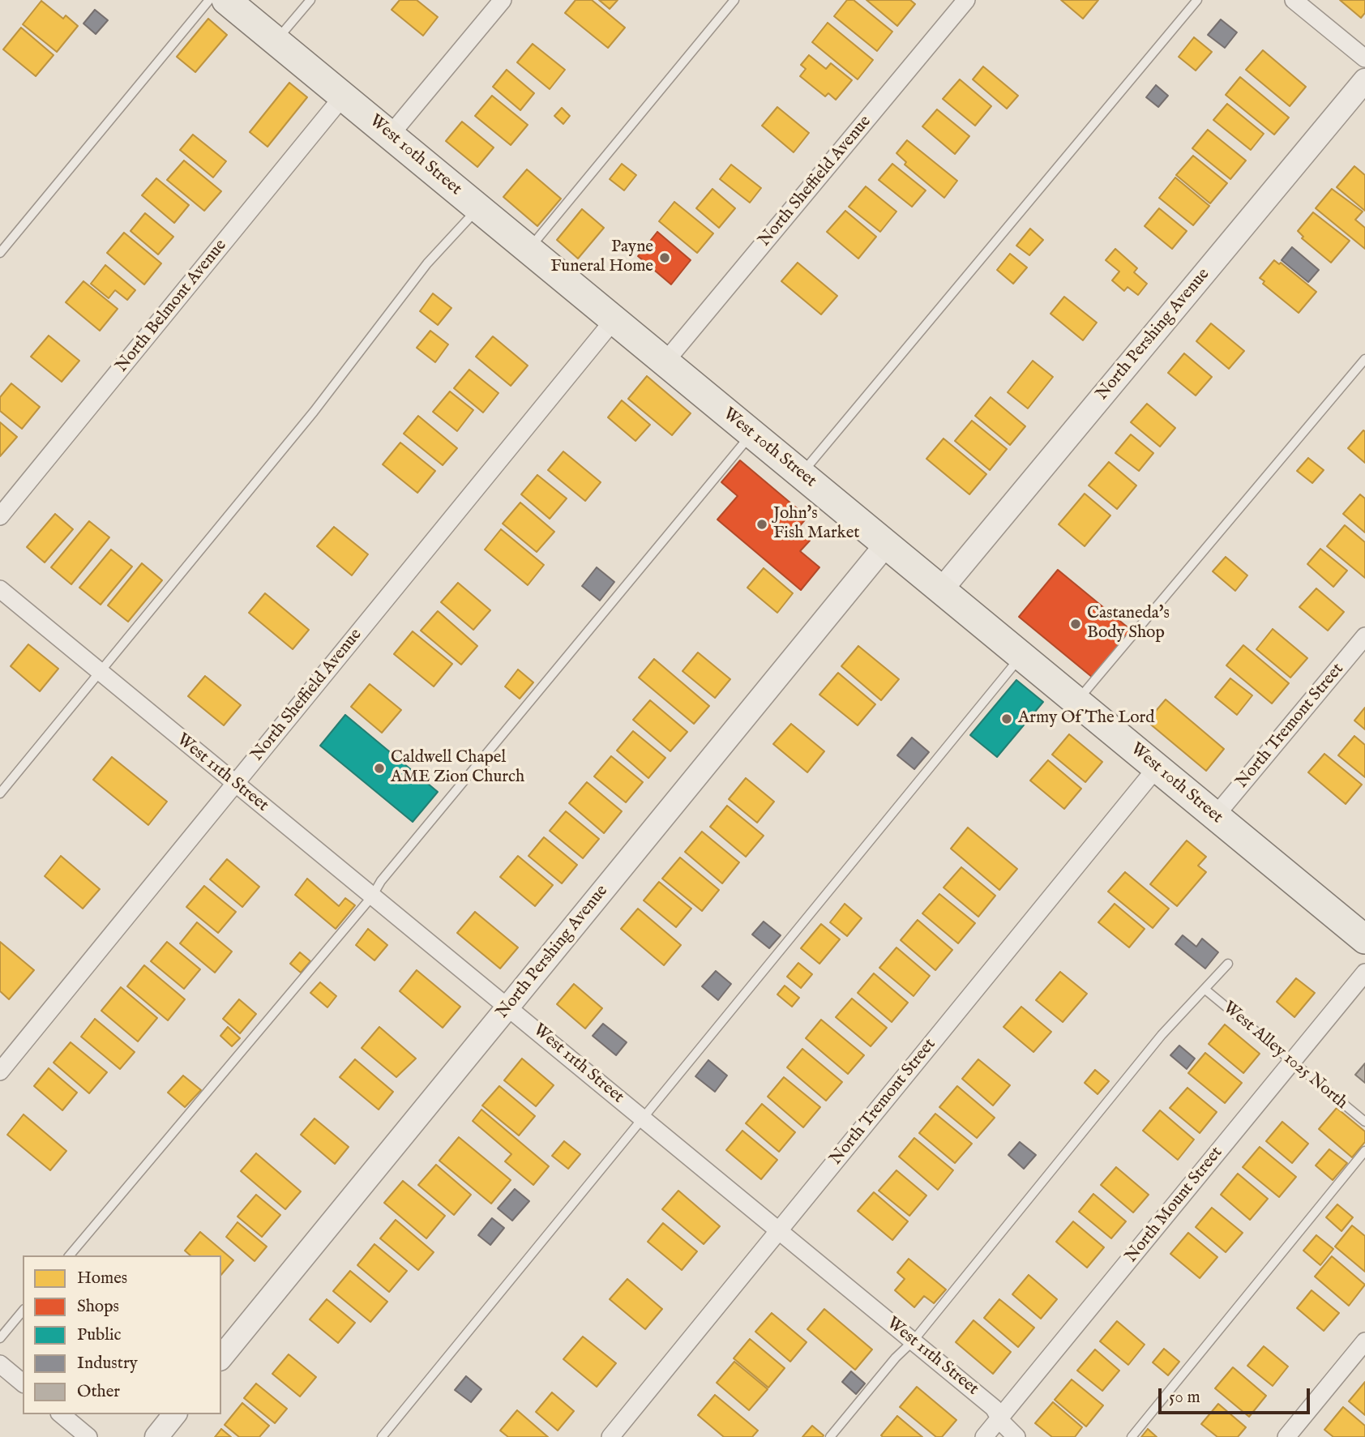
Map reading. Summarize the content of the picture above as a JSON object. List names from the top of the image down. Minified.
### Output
{"streets":{"main road":["West 10th Street"],"street":["North Sheffield Avenue","North Belmont Avenue","North Pershing Avenue","North Tremont Street","West 11th Street","North Mount Street"],"lane":["West Alley 1025 North"]},"crossings":[["West 10th Street","North Sheffield Avenue"],["West 10th Street","North Belmont Avenue"],["West 10th Street","North Pershing Avenue"],["West 10th Street","North Tremont Street"],["North Sheffield Avenue","West 11th Street"],["North Pershing Avenue","West 11th Street"],["North Tremont Street","West 11th Street"],["West 11th Street","North Mount Street"],["West Alley 1025 North","North Mount Street"]],"places":["Payne Funeral Home","John's Fish Market","Castaneda's Body Shop","Army Of The Lord","Caldwell Chapel AME Zion Church"],"legend":["Homes","Shops","Public","Industry","Other"],"scale_bar":"50 m"}
